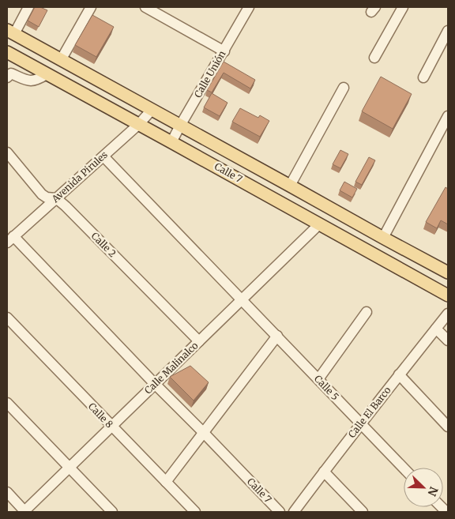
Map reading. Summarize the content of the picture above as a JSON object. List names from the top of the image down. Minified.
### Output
{"streets":{"main road":["Calle 7"],"street":["Calle Unión","Avenida Pirules","Calle 2","Calle Malinalco","Calle 5","Calle El Barco","Calle 8"]},"crossings":[["Calle Unión","Calle 7"],["Calle 7","Avenida Pirules"],["Calle 7","Calle Malinalco"],["Avenida Pirules","Calle 2"],["Avenida Pirules","Calle 5"],["Calle 2","Calle Malinalco"],["Calle Malinalco","Calle 5"],["Calle Malinalco","Calle 8"],["Calle 5","Calle El Barco"]],"north":"bottom right"}
